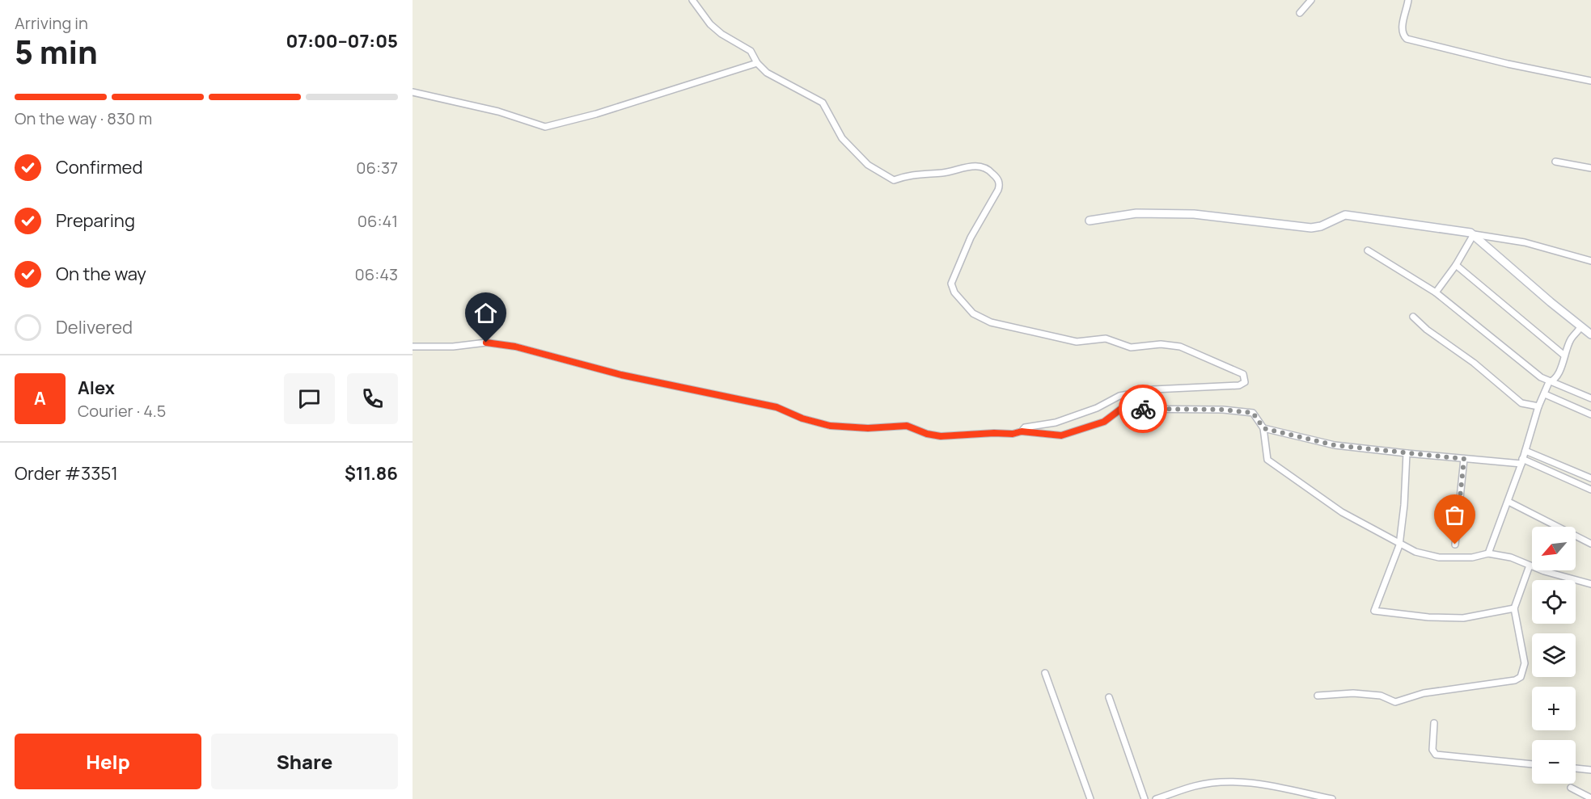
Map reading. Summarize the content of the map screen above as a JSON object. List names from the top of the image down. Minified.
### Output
{"north":"bottom left","page":{"heading":["5 min","Arriving in","07:00–07:05"],"panel":["Alex","Courier · 4.5","Order #3351","$11.86"],"bar":"On the way · 830 m","list":[["Confirmed","06:37"],["Preparing","06:41"],["On the way","06:43"],"Delivered"],"round":"A","map_buttons":["+","−"],"buttons":["Help","Share"]}}
